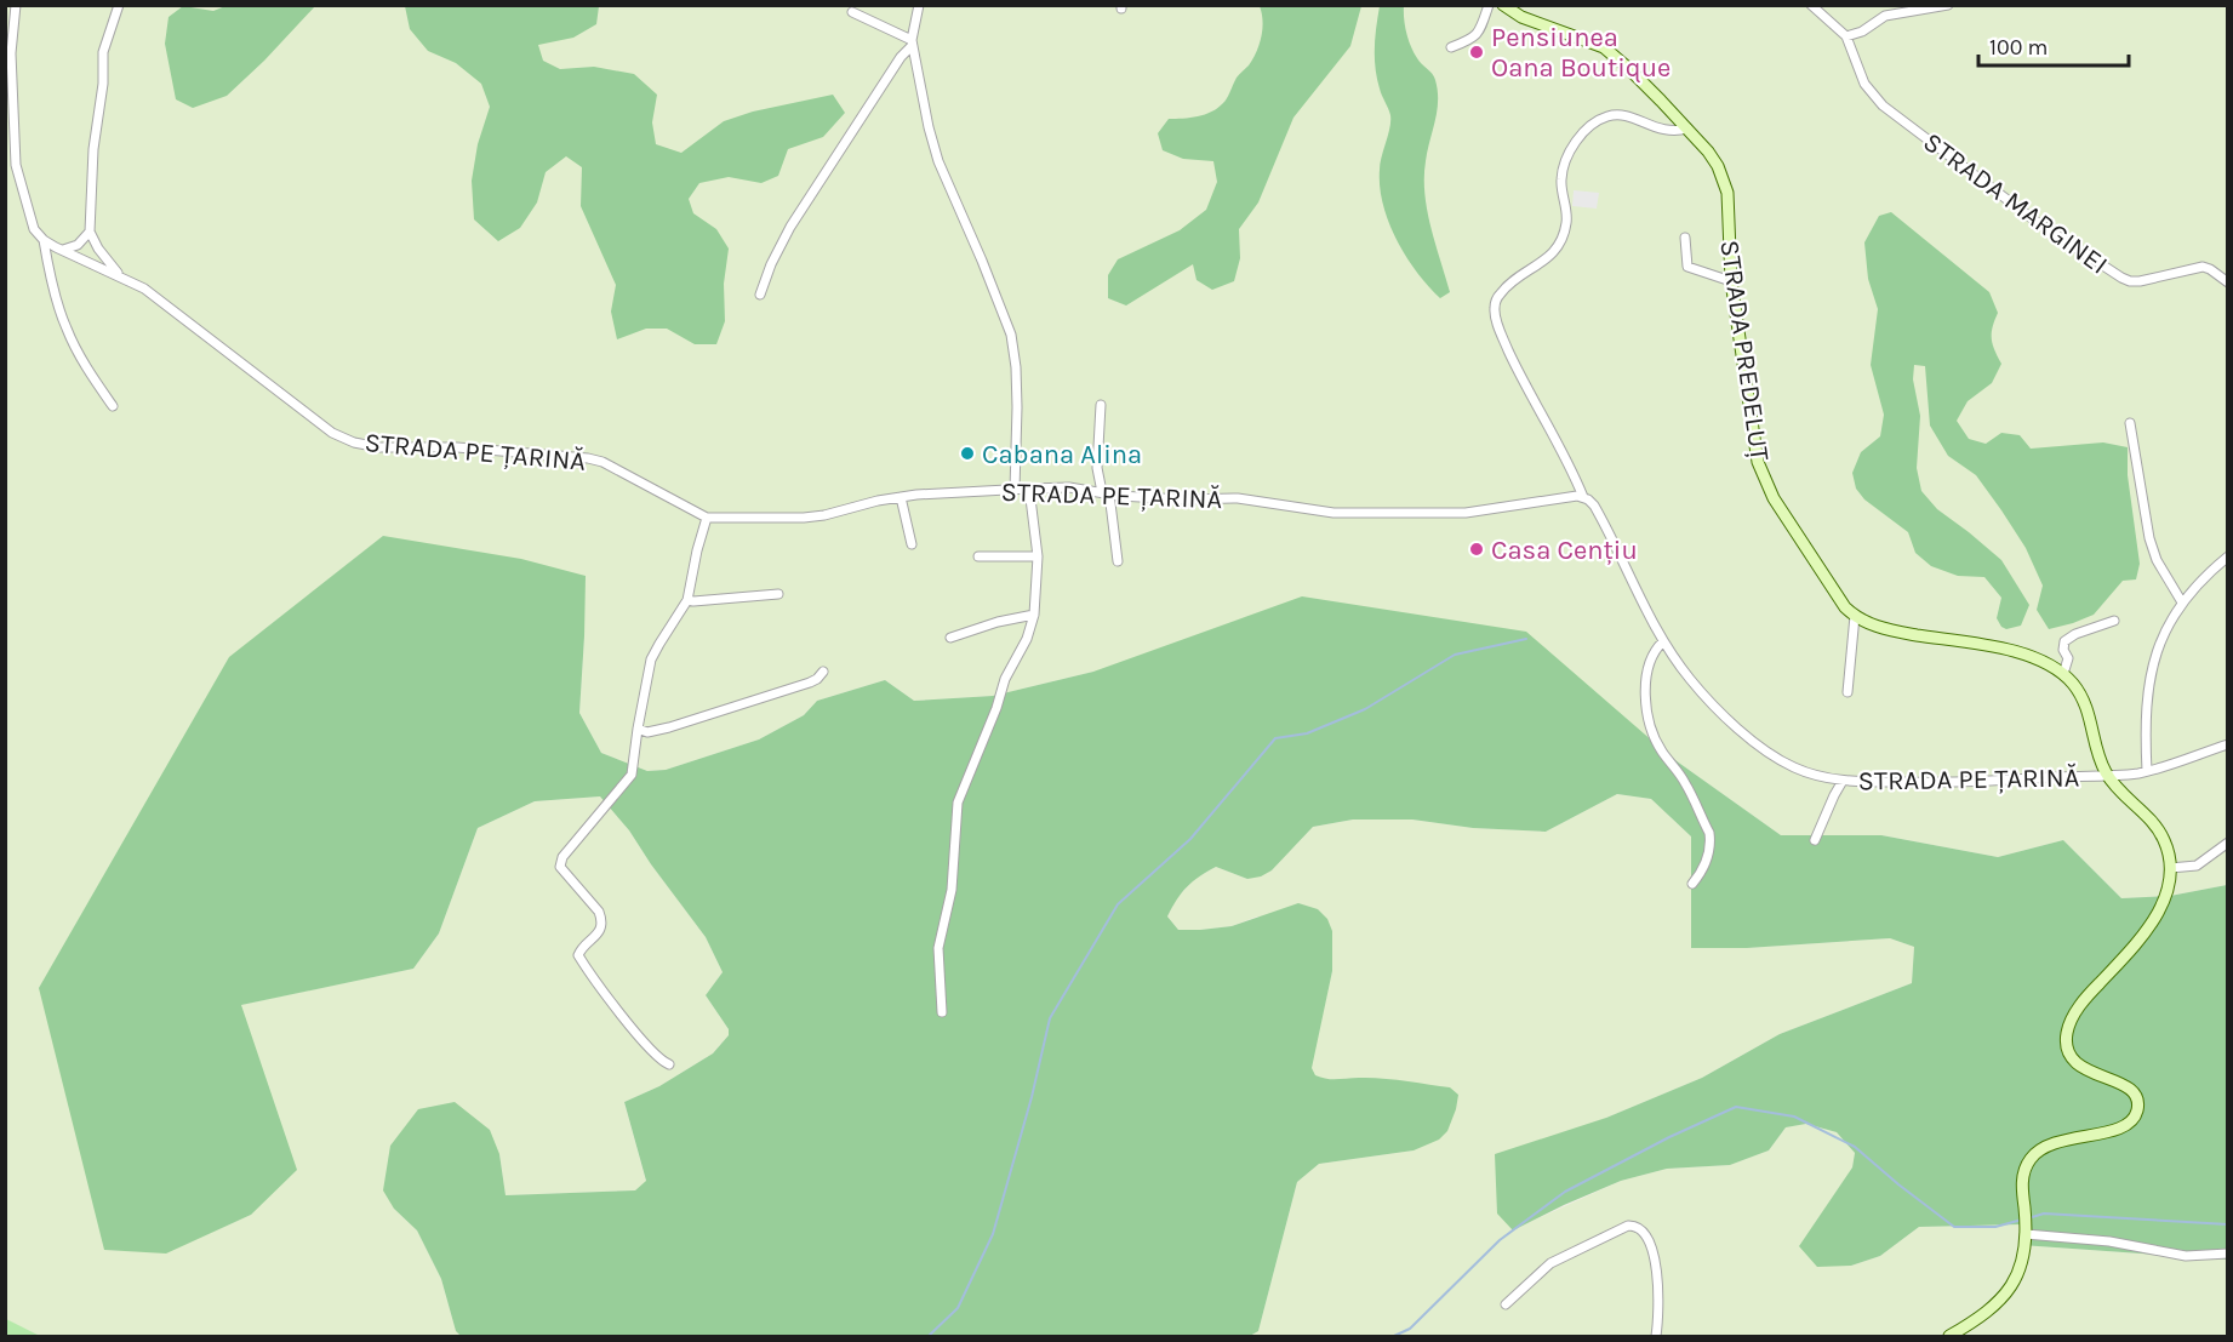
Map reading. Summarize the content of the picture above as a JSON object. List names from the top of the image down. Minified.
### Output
{"streets":{"main road":["STRADA PREDELUȚ"],"street":["STRADA MARGINEI","STRADA PE ȚARINĂ"]},"crossings":[["STRADA PREDELUȚ","STRADA PE ȚARINĂ"]],"places":["Pensiunea Oana Boutique","Cabana Alina","Casa Cențiu"],"scale_bar":"100 m"}
